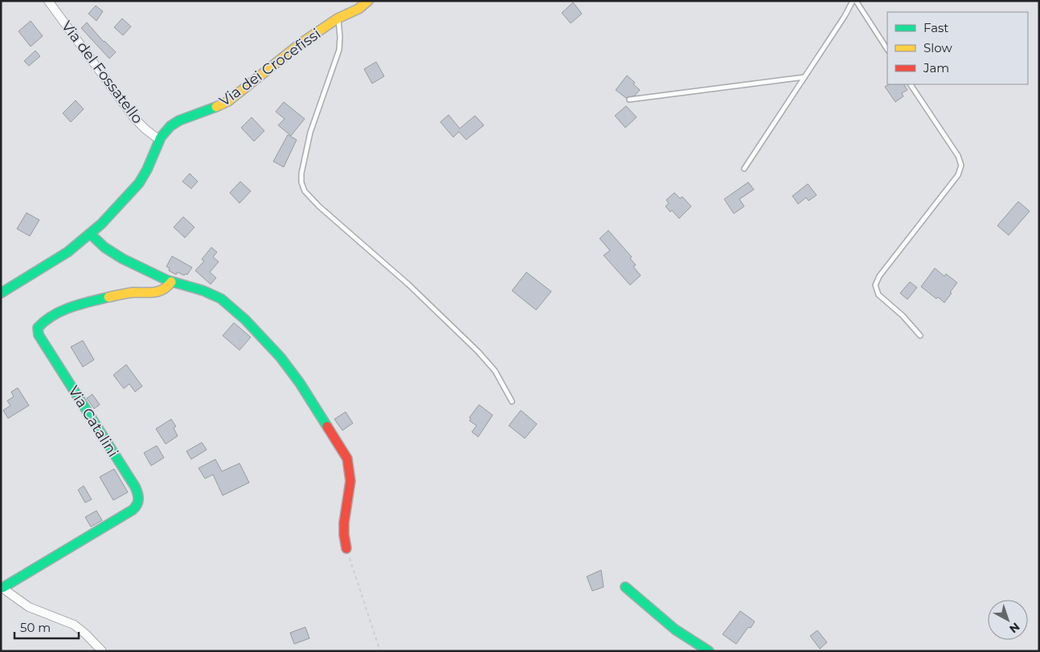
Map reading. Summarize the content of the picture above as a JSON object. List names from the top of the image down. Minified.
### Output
{"streets":{"street":["Via dei Crocefissi","Via del Fossatello","Via Catalini"]},"crossings":[["Via dei Crocefissi","Via del Fossatello"]],"legend":["Fast","Slow","Jam"],"scale_bar":"50 m","north":"bottom right"}
